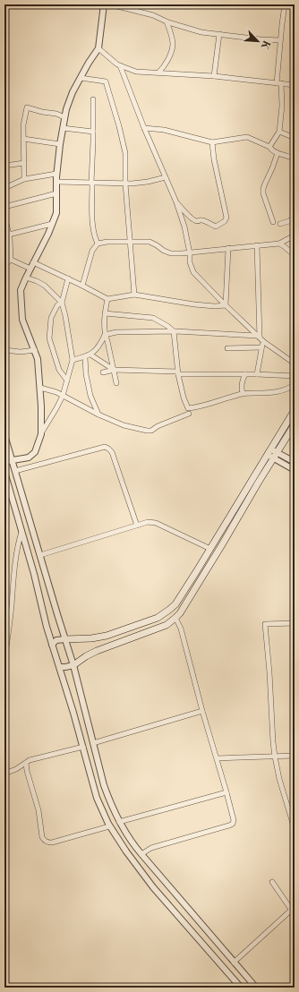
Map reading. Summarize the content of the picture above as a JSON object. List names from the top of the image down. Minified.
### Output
{"north":"bottom right"}
